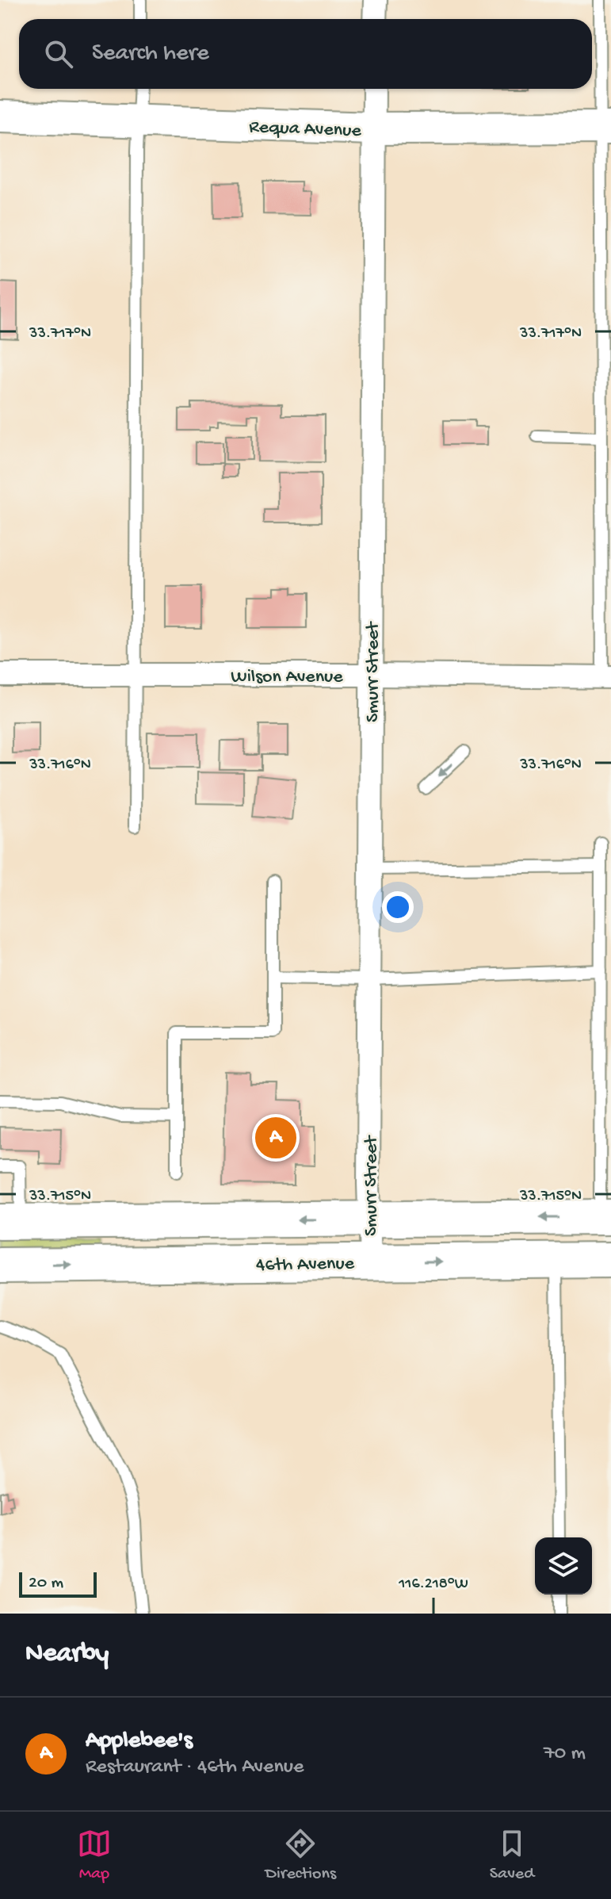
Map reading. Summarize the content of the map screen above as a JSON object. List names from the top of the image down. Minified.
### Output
{"streets":{"main road":["46th Avenue"],"street":["Requa Avenue","Smurr Street","Wilson Avenue"]},"crossings":[["Requa Avenue","Smurr Street"],["Smurr Street","Wilson Avenue"],["Smurr Street","46th Avenue"]],"scale_bar":"20 m","page":{"search":"Search here","pins":"A","scale":"20 m","heading":"Nearby","list":[{"mark":"A","name":"Applebee's","note":"Restaurant · 46th Avenue","value":"70 m"}],"nav":["Map","Directions","Saved"]},"coordinates":["33.717°N","33.716°N","33.715°N","116.218°W"]}
